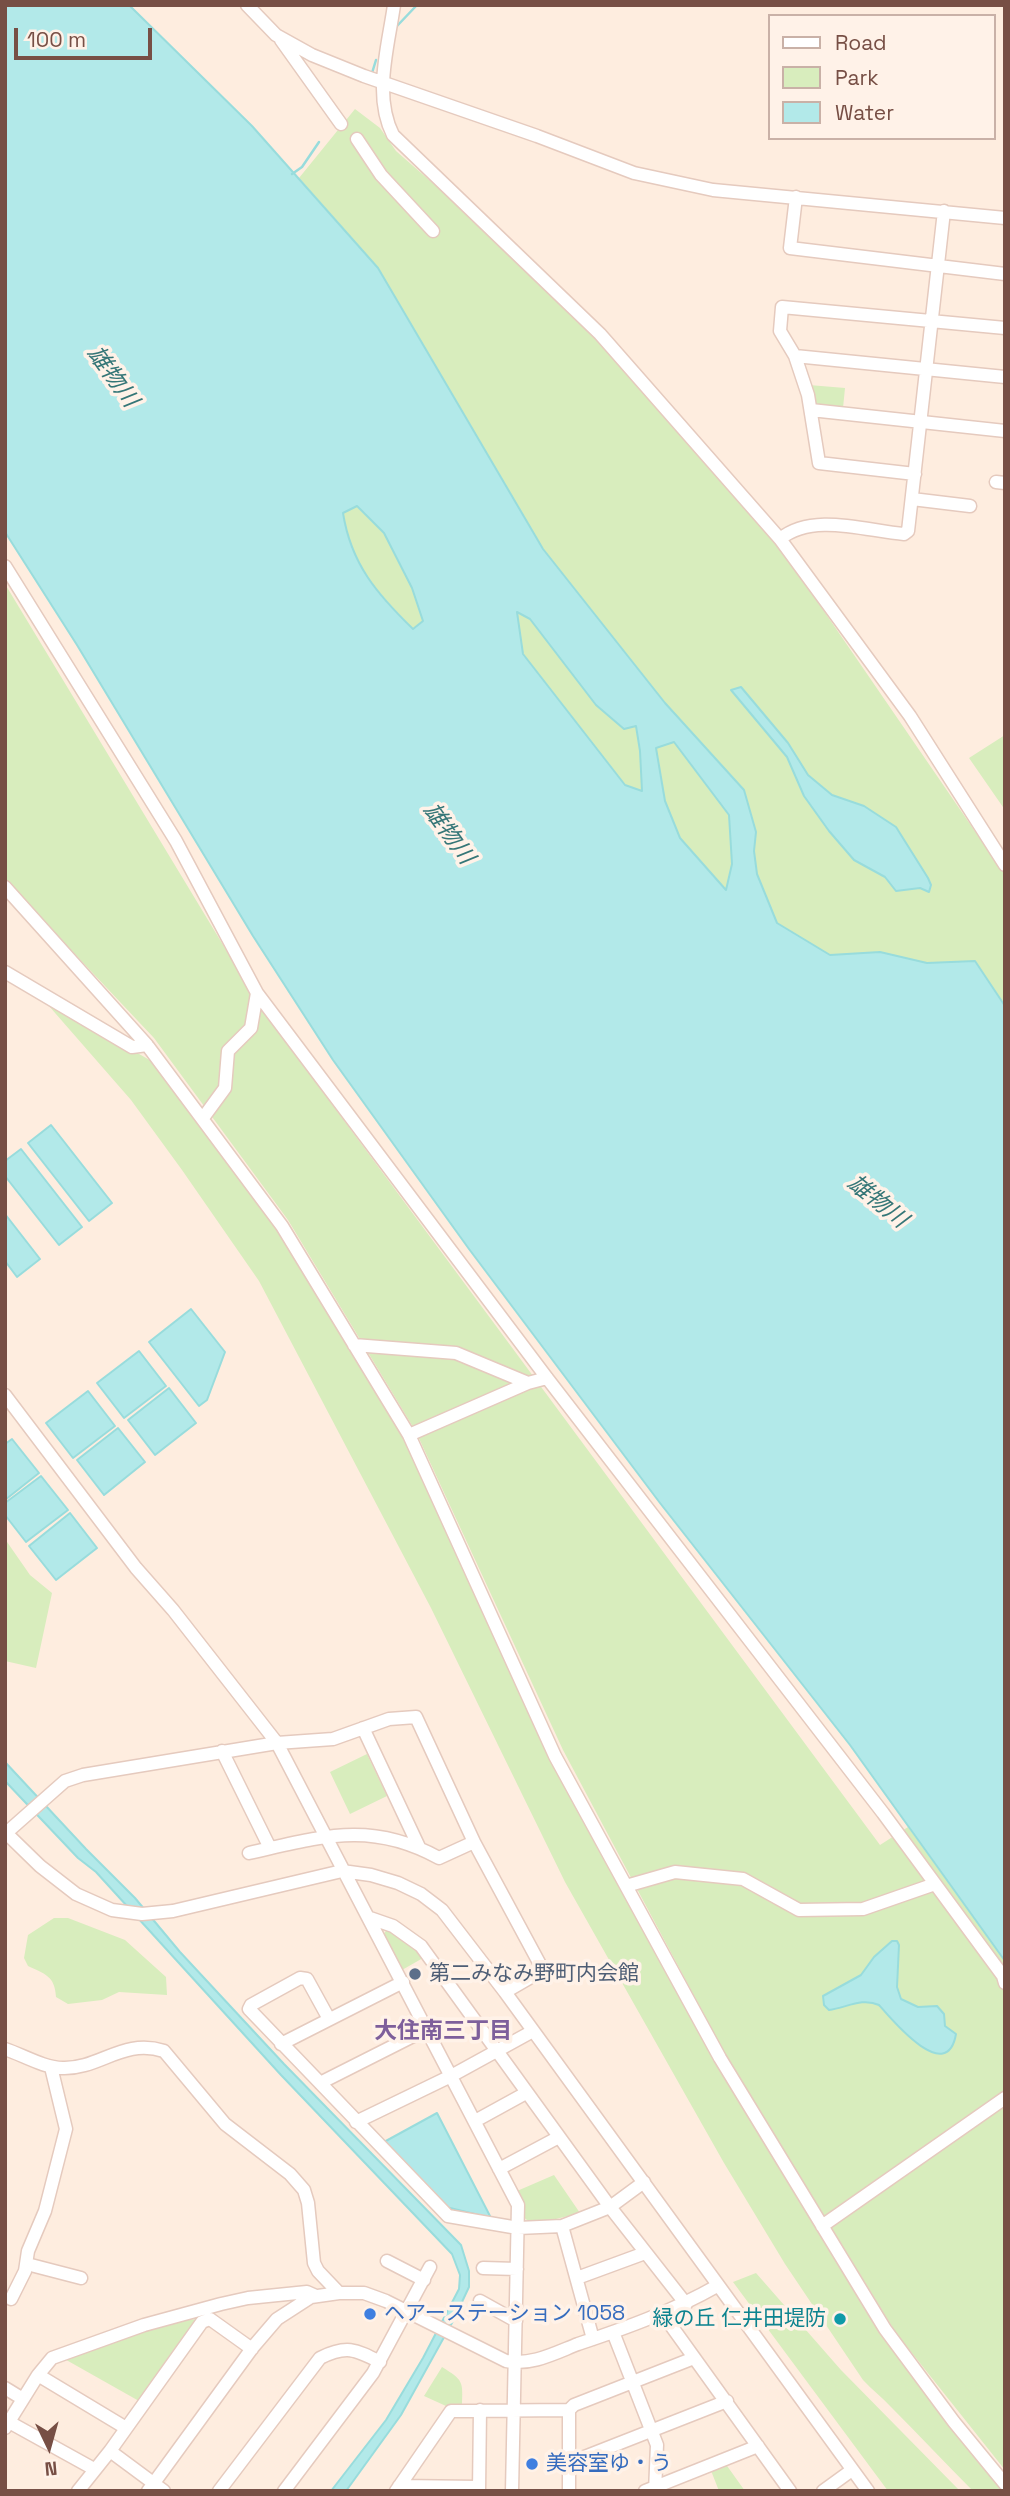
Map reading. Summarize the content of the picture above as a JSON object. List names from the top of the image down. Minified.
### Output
{"districts":["大住南三丁目"],"water":["雄物川"],"places":["第二みなみ野町内会館","ヘアーステーション 1058","緑の丘 仁井田堤防","美容室ゆ・う"],"legend":["Road","Park","Water"],"scale_bar":"100 m","north":"bottom"}
